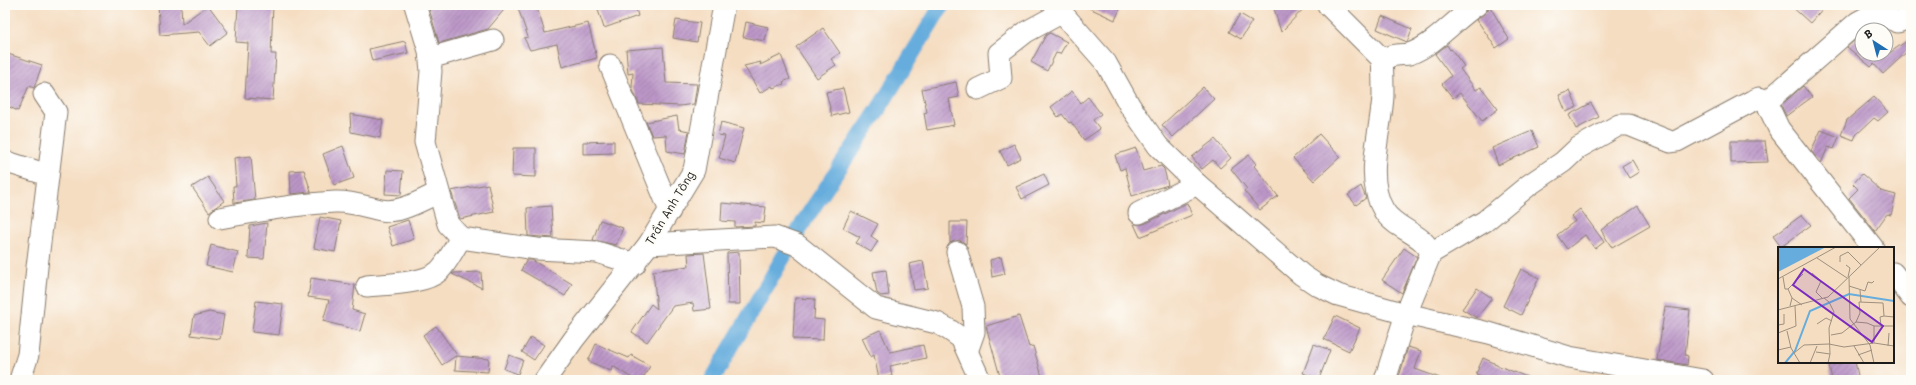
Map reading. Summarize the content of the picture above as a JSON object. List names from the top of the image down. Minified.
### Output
{"streets":{"street":["Trần Anh Tông"]},"north":"top left"}
